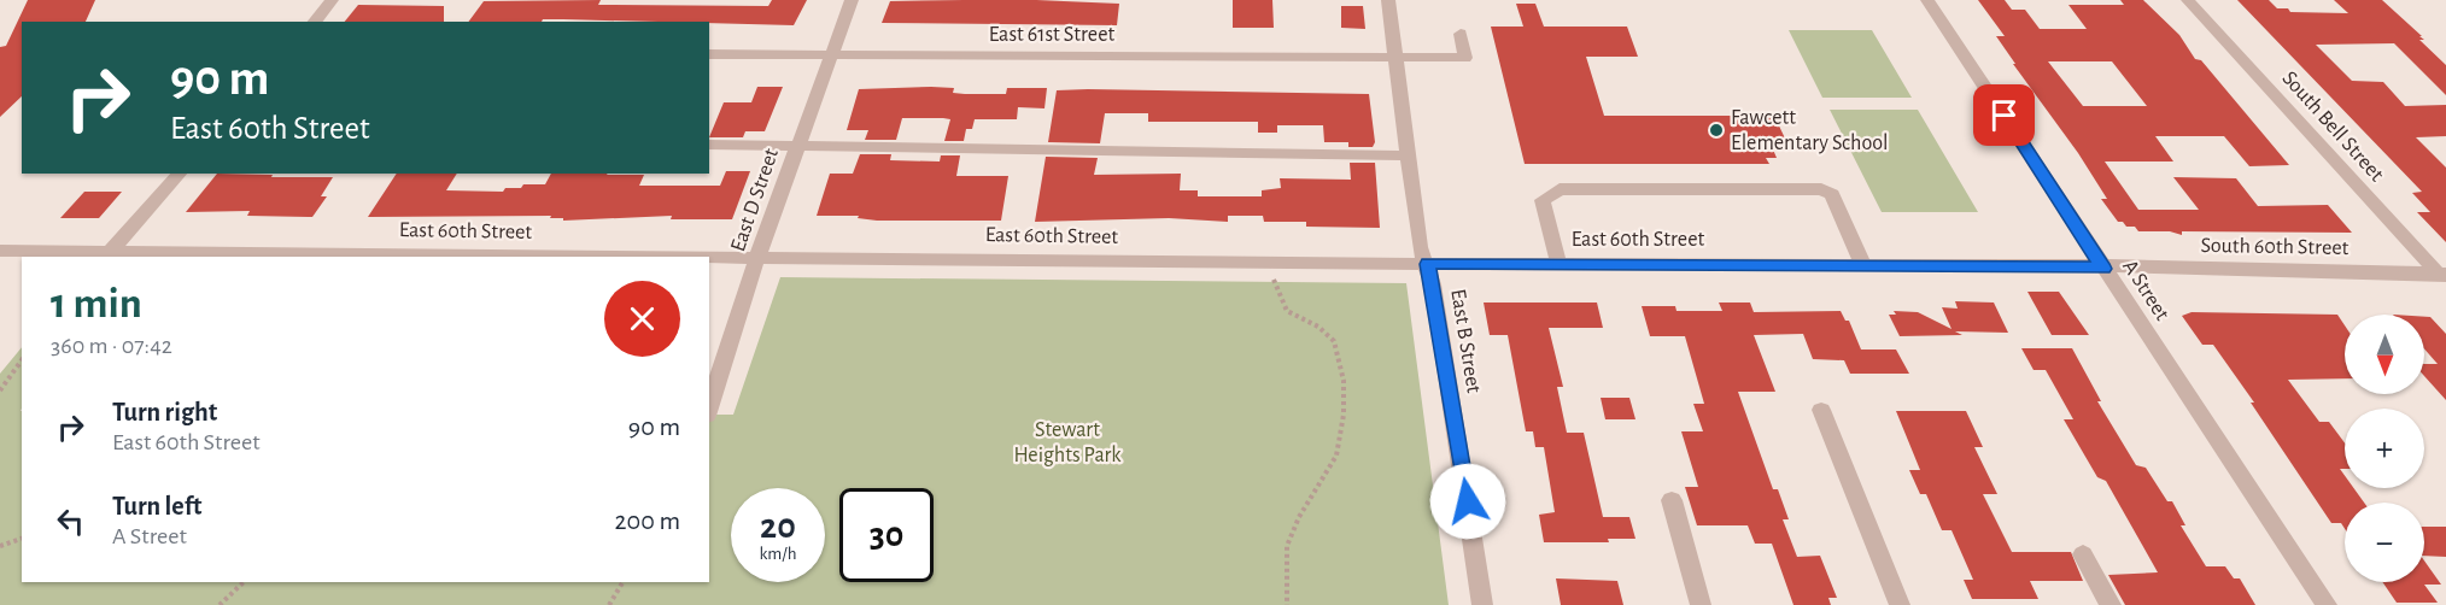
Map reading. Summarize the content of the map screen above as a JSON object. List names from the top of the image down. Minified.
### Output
{"streets":{"street":["East 61st Street","South Bell Street","East D Street","East 60th Street","South 60th Street","A Street","East B Street"]},"crossings":[["East 61st Street","East D Street"],["East 61st Street","East B Street"],["South Bell Street","South 60th Street"],["East D Street","East 60th Street"],["East 60th Street","South 60th Street"],["East 60th Street","A Street"],["East 60th Street","East B Street"],["South 60th Street","A Street"]],"parks":["Stewart Heights Park"],"places":["Fawcett Elementary School"],"north":"bottom","page":{"turn":["90 m","East 60th Street"],"heading":["1 min","360 m · 07:42"],"map_buttons":["+","−"],"list":[{"name":"Turn right","note":"East 60th Street","value":"90 m"},{"name":"Turn left","note":"A Street","value":"200 m"}],"speed":"20 km/h","limit":"30"}}
